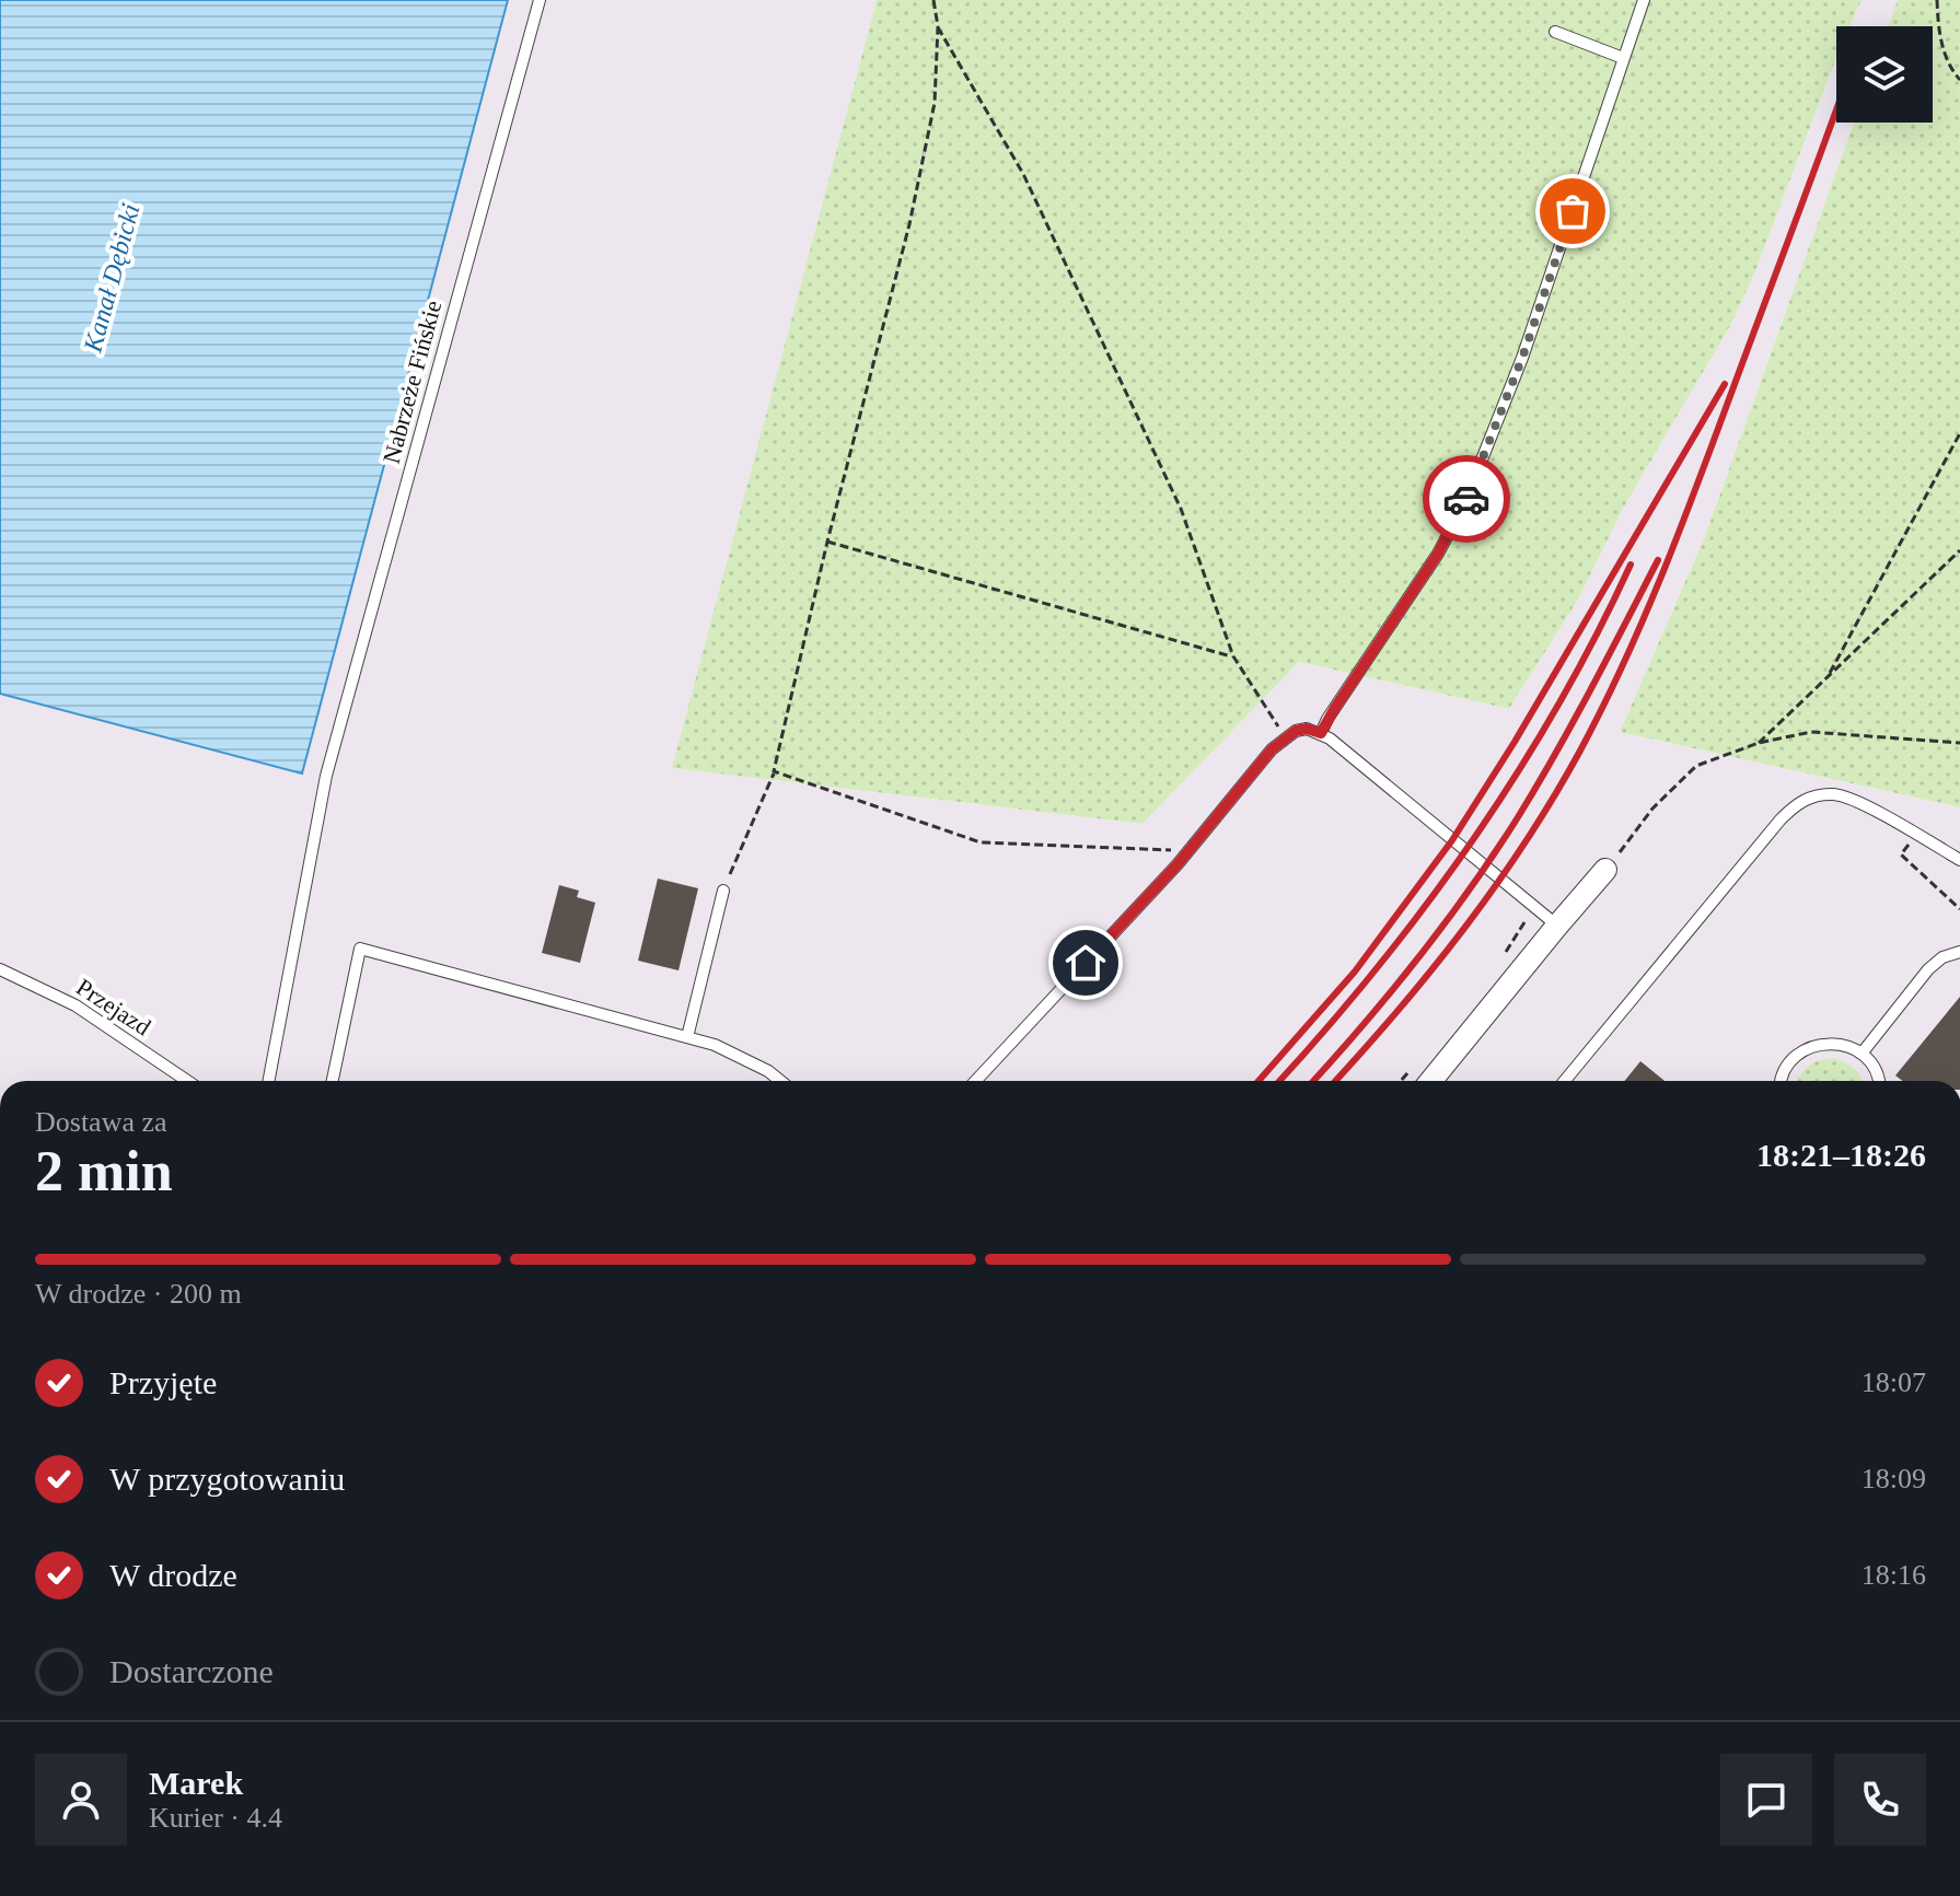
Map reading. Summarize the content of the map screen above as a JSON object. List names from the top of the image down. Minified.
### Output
{"streets":{"lane":["Nabrzeże Fińskie","Przejazd"]},"water":["Kanał Dębicki"],"page":{"heading":["2 min","Dostawa za","18:21–18:26"],"panel":["Marek","Kurier · 4.4"],"bar":"W drodze · 200 m","list":[["Przyjęte","18:07"],["W przygotowaniu","18:09"],["W drodze","18:16"],"Dostarczone"]}}
